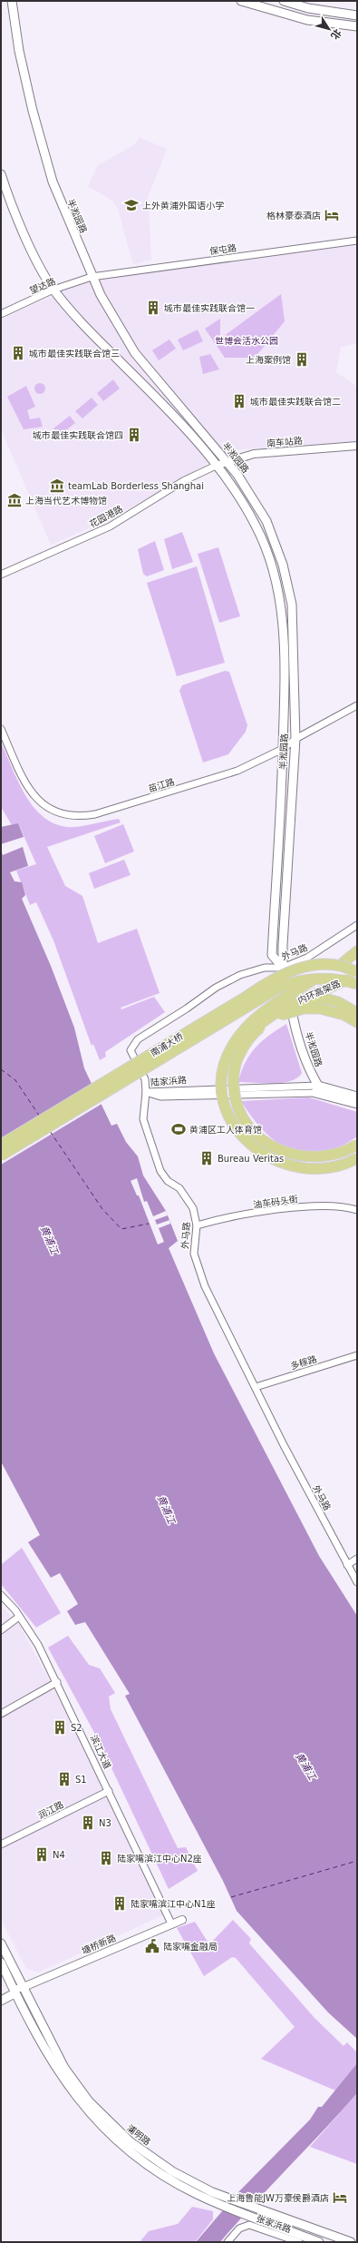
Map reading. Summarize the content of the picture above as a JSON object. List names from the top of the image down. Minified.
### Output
{"streets":{"highway":["内环高架路","南浦大桥"],"main road":["半淞园路","陆家浜路","塘桥新路","浦明路"],"street":["保屯路","望达路","南车站路","花园港路","苗江路","外马路","油车码头街","多稼路","滨江大道","润江路","张家浜路"]},"crossings":[["半淞园路","保屯路"],["半淞园路","望达路"],["半淞园路","南车站路"],["半淞园路","花园港路"],["半淞园路","苗江路"],["半淞园路","外马路"],["半淞园路","陆家浜路"],["保屯路","望达路"],["南车站路","花园港路"],["外马路","陆家浜路"],["外马路","油车码头街"],["外马路","多稼路"],["滨江大道","润江路"],["滨江大道","塘桥新路"],["塘桥新路","浦明路"]],"water":["黄浦江"],"parks":["世博会活水公园"],"places":{"school or university":["上外黄浦外国语小学"],"hotel":["格林豪泰酒店","上海鲁能JW万豪侯爵酒店"],"building":["城市最佳实践联合馆一","城市最佳实践联合馆三","上海案例馆","城市最佳实践联合馆二","城市最佳实践联合馆四","Bureau Veritas","S2","S1","N3","N4","陆家嘴滨江中心N2座","陆家嘴滨江中心N1座"],"museum":["teamLab Borderless Shanghai","上海当代艺术博物馆"],"sports":["黄浦区工人体育馆"],"public building":["陆家嘴金融局"]},"north":"bottom right"}
